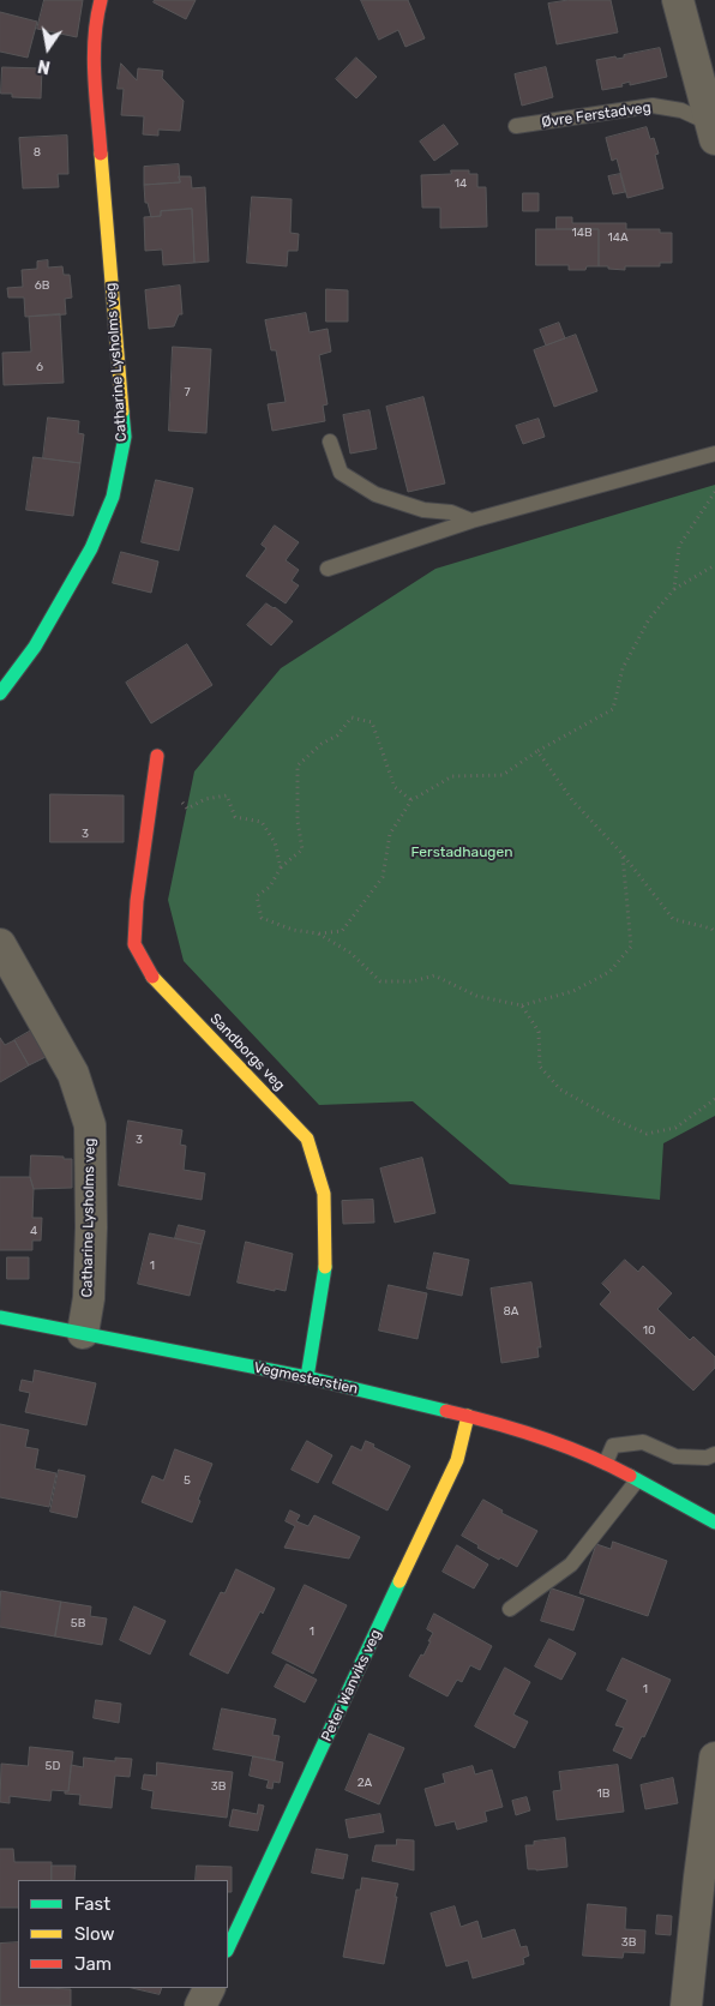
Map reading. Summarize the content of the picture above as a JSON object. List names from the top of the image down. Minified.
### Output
{"streets":{"street":["Øvre Ferstadveg","Catharine Lysholms veg","Sandborgs veg","Vegmesterstien","Peter Wanviks veg"]},"crossings":[["Catharine Lysholms veg","Vegmesterstien"],["Sandborgs veg","Vegmesterstien"],["Vegmesterstien","Peter Wanviks veg"]],"parks":["Ferstadhaugen"],"house_numbers":["8","14","14B","14A","6B","6","7","3","3","4","1","8A","10","5","5B","1","1","5D","2A","3B","1B","3B"],"legend":["Fast","Slow","Jam"],"north":"bottom"}
